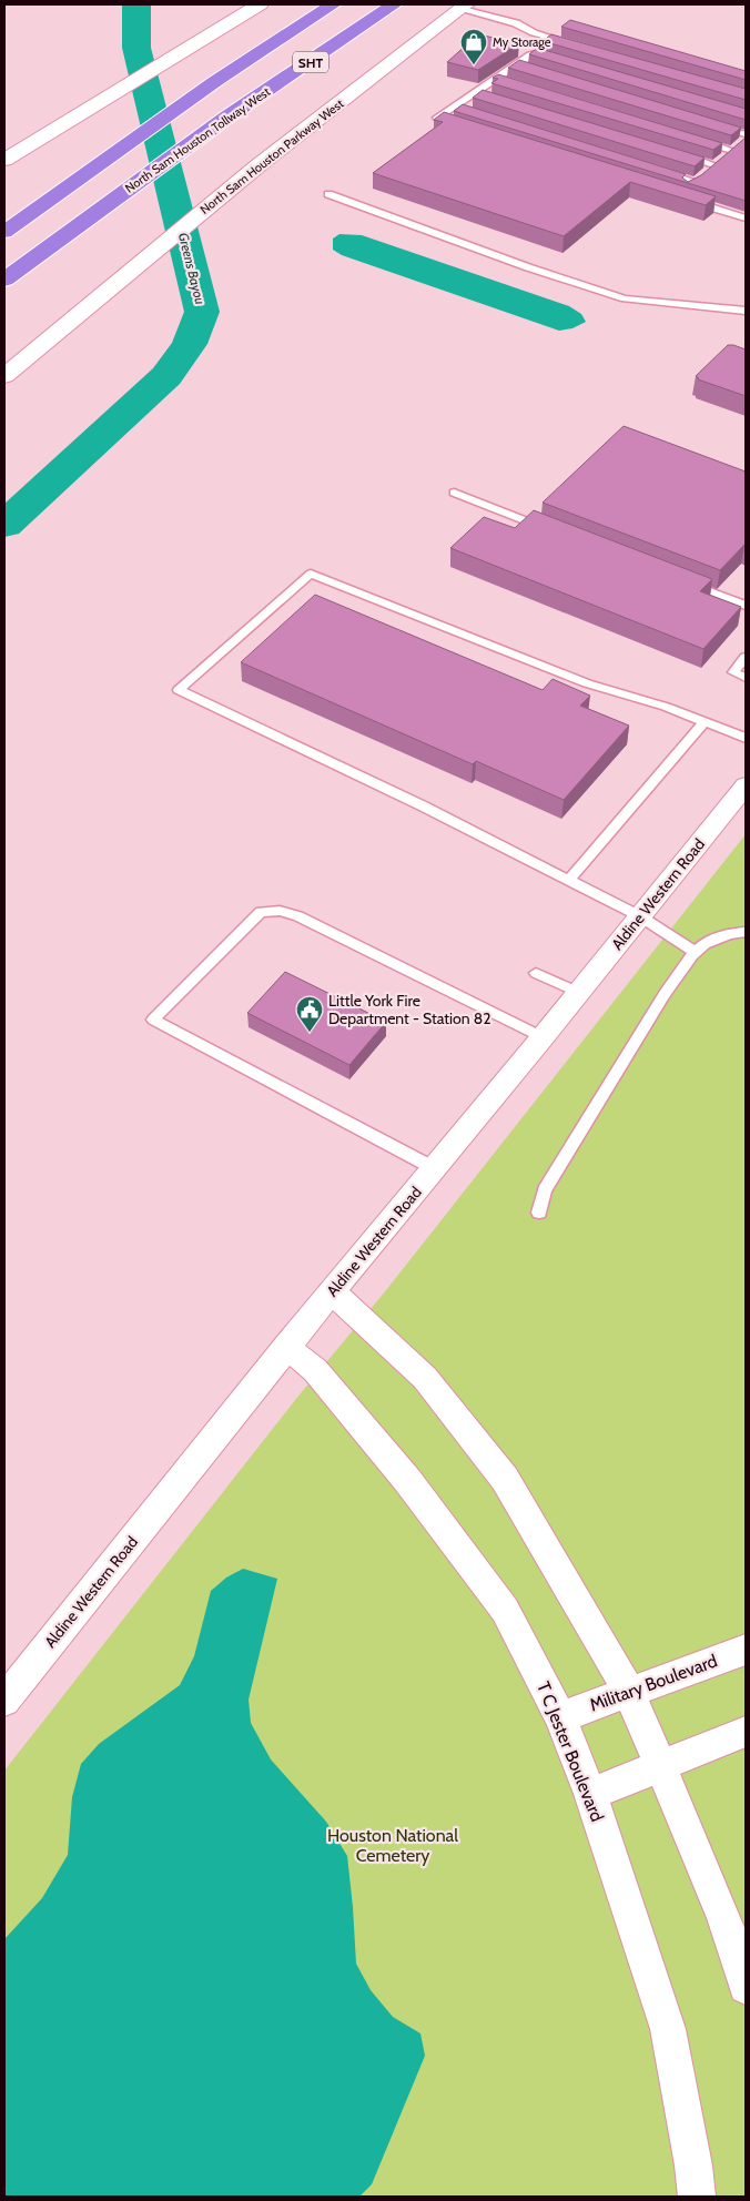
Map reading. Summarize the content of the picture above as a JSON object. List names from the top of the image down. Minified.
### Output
{"streets":{"highway":["SHT","North Sam Houston Tollway West"],"main road":["North Sam Houston Parkway West"],"street":["Aldine Western Road","Military Boulevard","T C Jester Boulevard"]},"crossings":[["Aldine Western Road","T C Jester Boulevard"],["Military Boulevard","T C Jester Boulevard"]],"water":["Greens Bayou"],"parks":["Houston National Cemetery"],"places":{"shop":["My Storage"],"public building":["Little York Fire Department - Station 82"]}}
